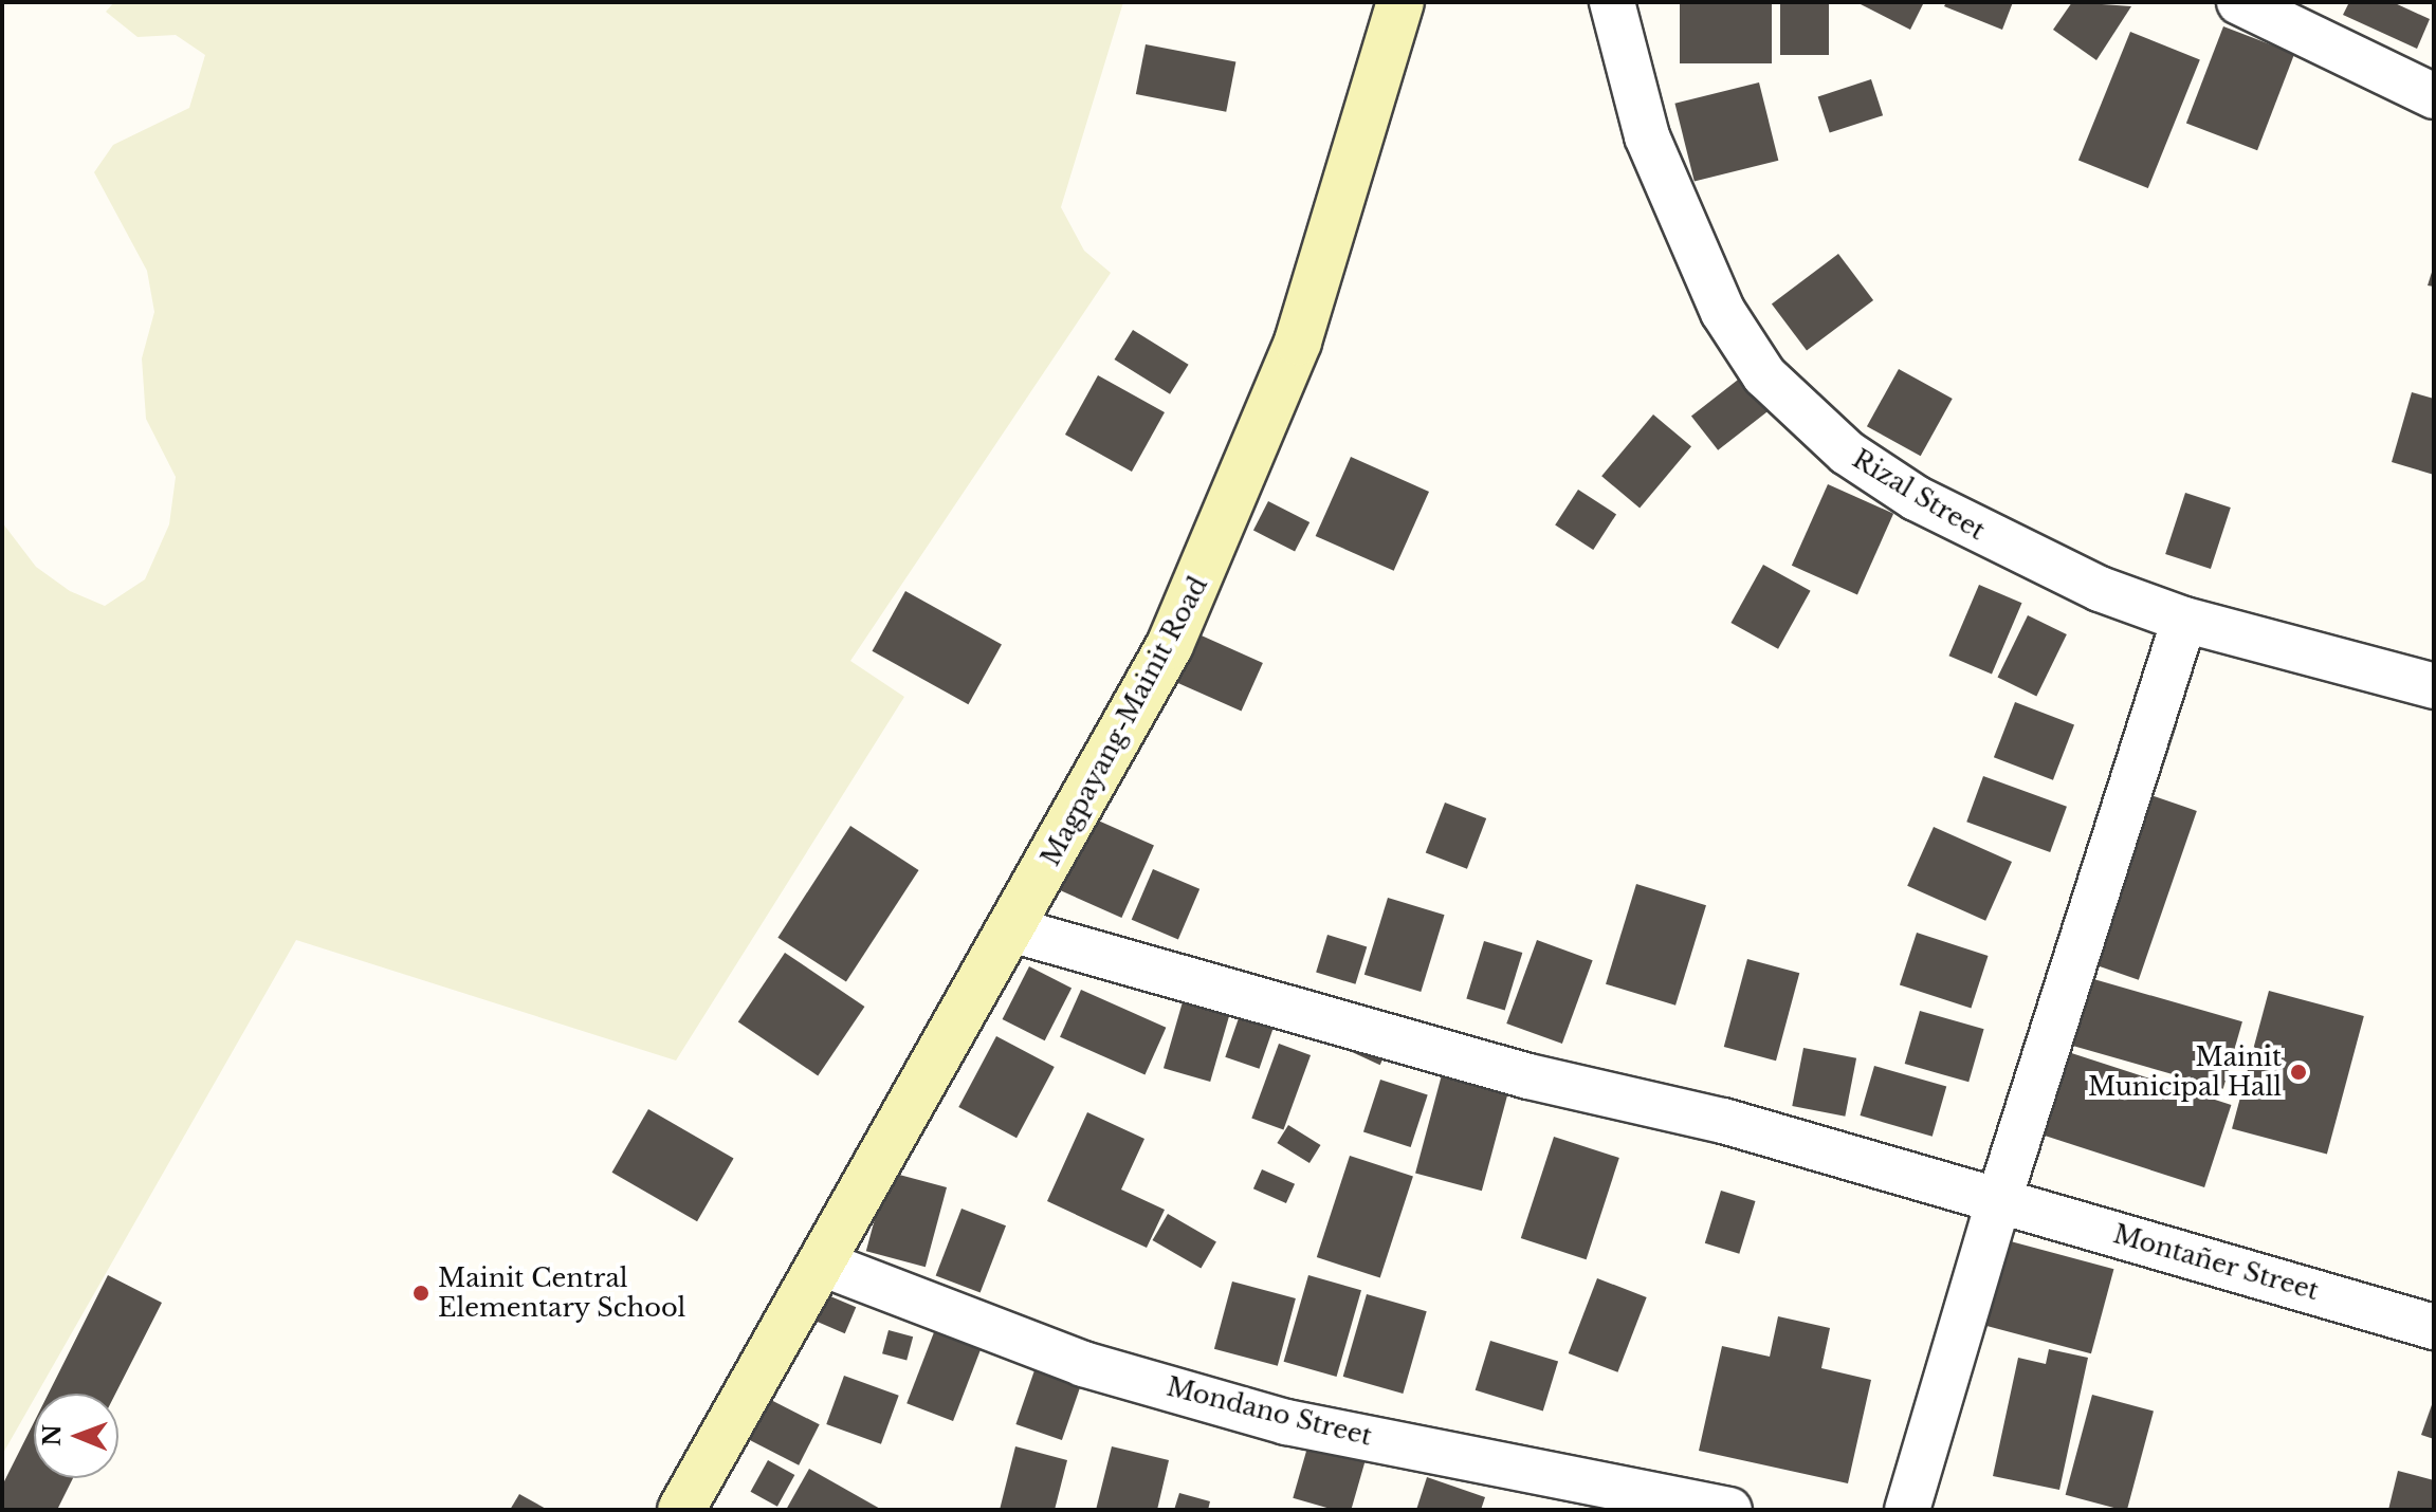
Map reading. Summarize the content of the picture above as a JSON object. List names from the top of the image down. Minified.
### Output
{"streets":{"main road":["Magpayang-Mainit Road"],"street":["Rizal Street","Montañer Street","Mondano Street"]},"crossings":[["Magpayang-Mainit Road","Montañer Street"],["Magpayang-Mainit Road","Mondano Street"]],"places":["Mainit Municipal Hall","Mainit Central Elementary School"],"north":"left"}
